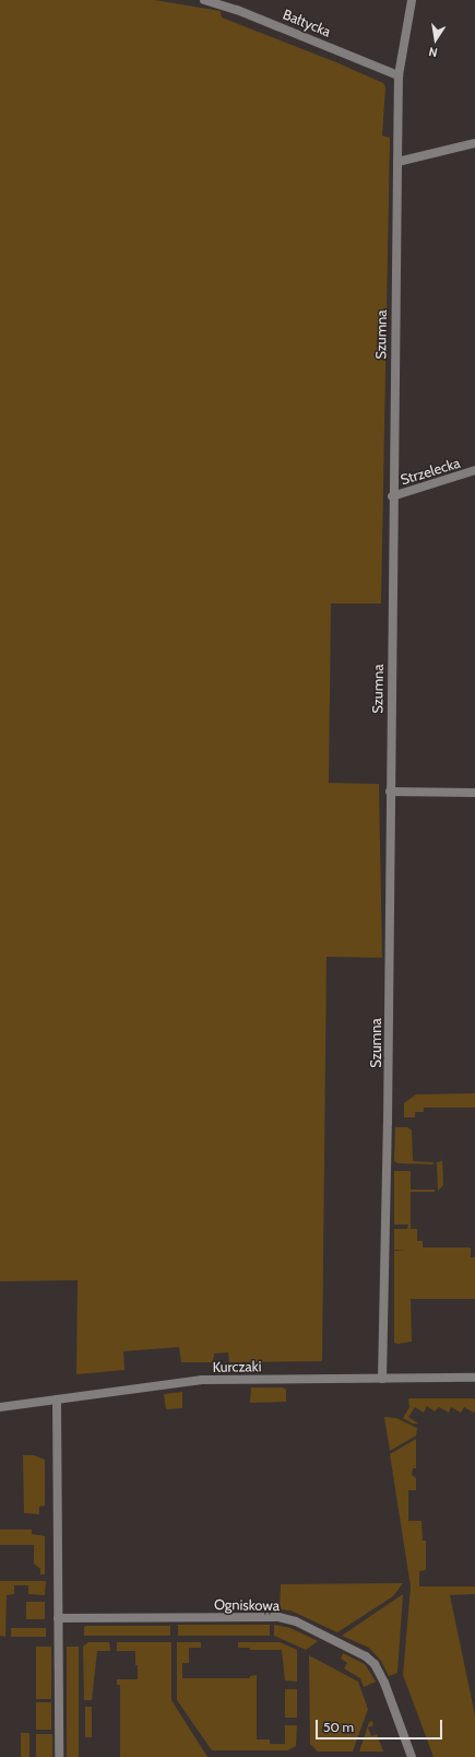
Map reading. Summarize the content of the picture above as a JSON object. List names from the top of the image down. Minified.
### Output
{"streets":{"street":["Bałtycka","Szumna","Strzelecka","Kurczaki","Ogniskowa"]},"crossings":[["Bałtycka","Szumna"],["Szumna","Strzelecka"],["Szumna","Kurczaki"]],"scale_bar":"50 m","north":"bottom"}
